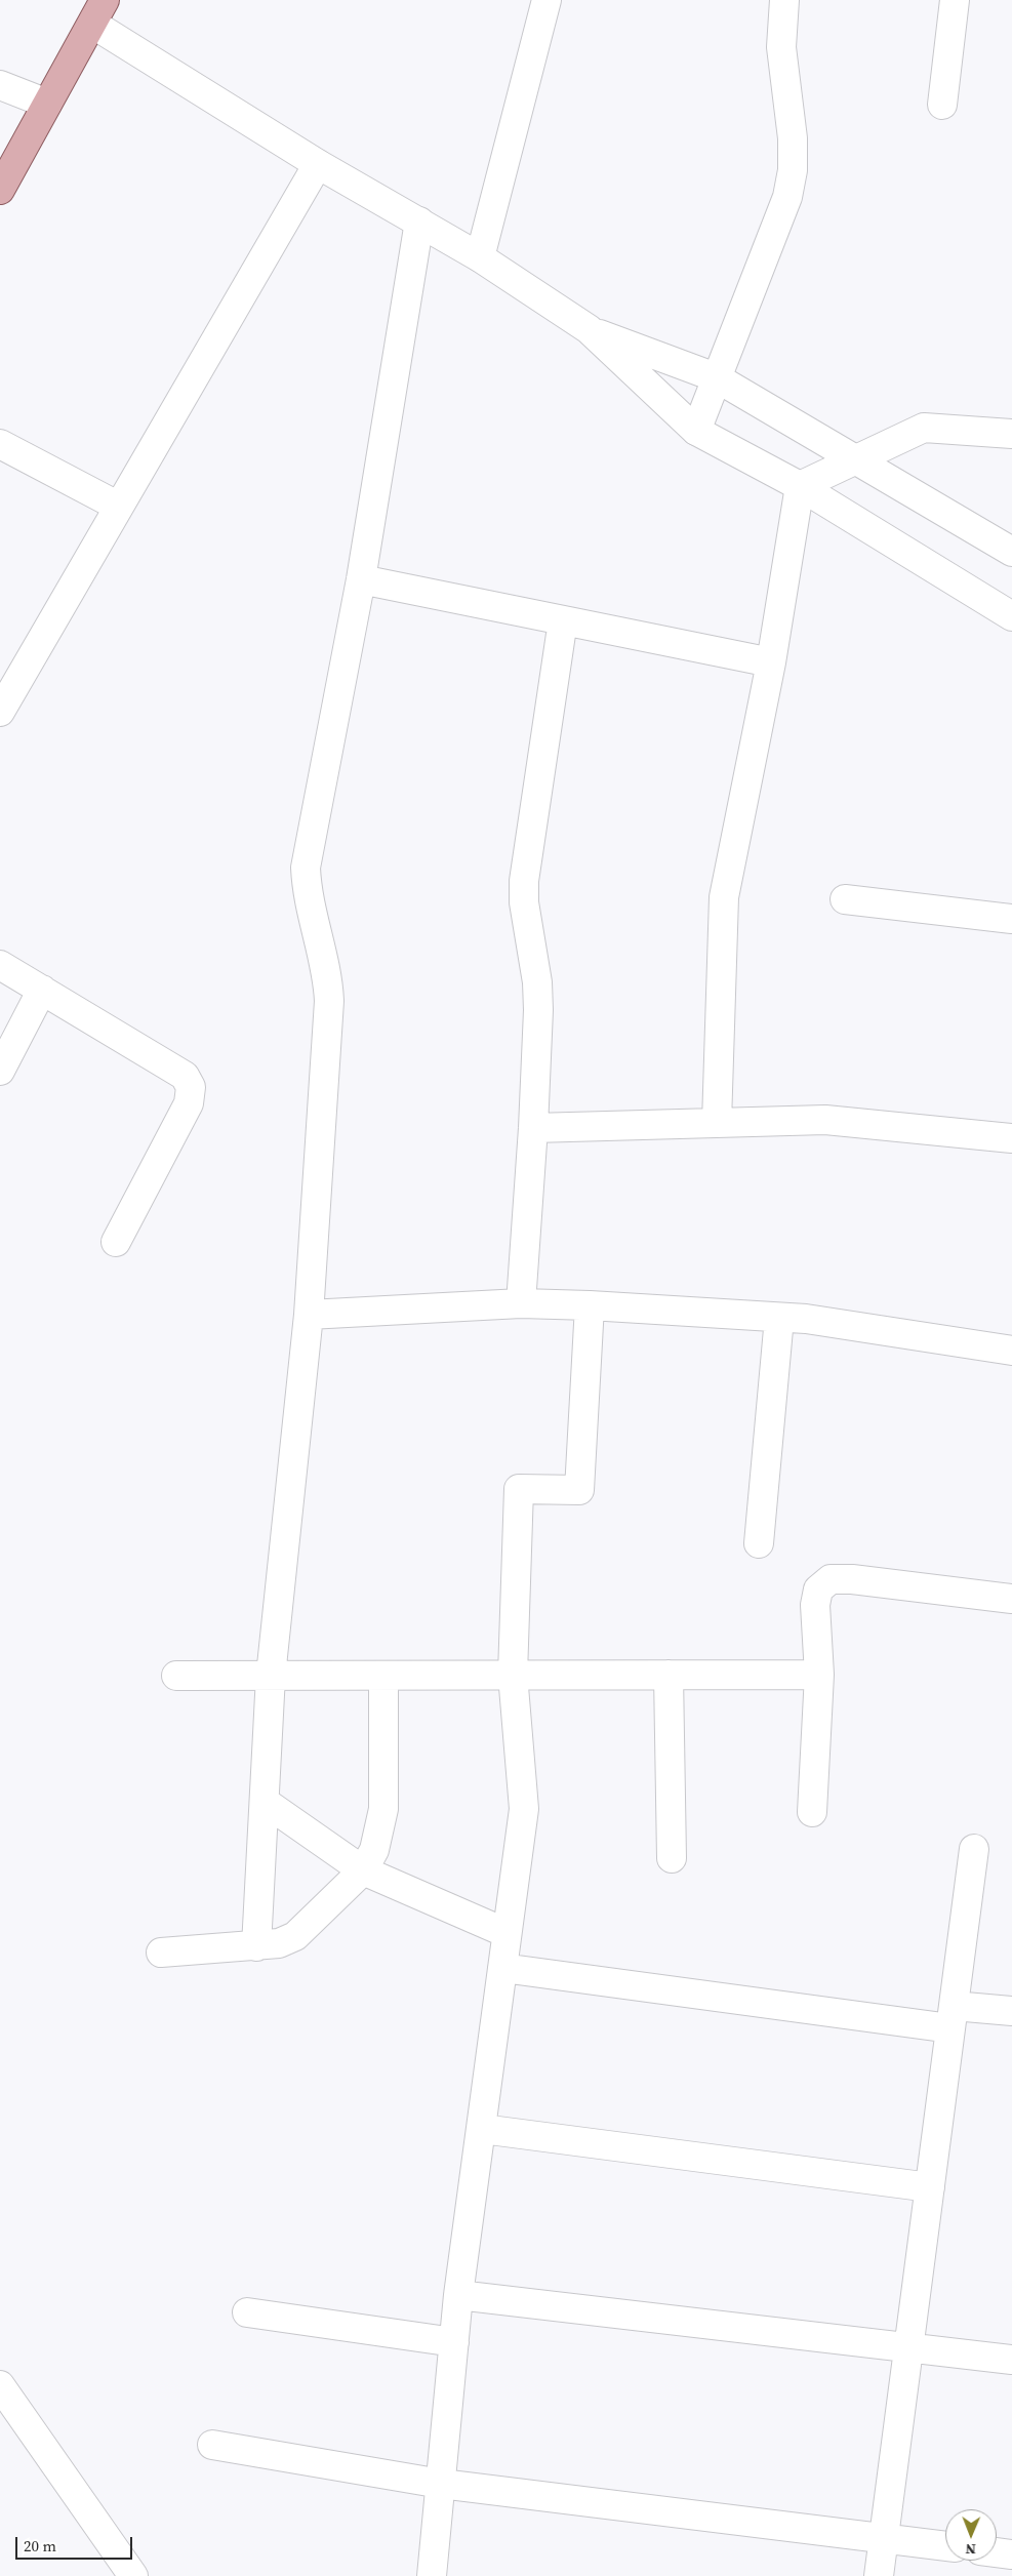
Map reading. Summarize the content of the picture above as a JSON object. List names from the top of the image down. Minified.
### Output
{"scale_bar":"20 m","north":"bottom"}
